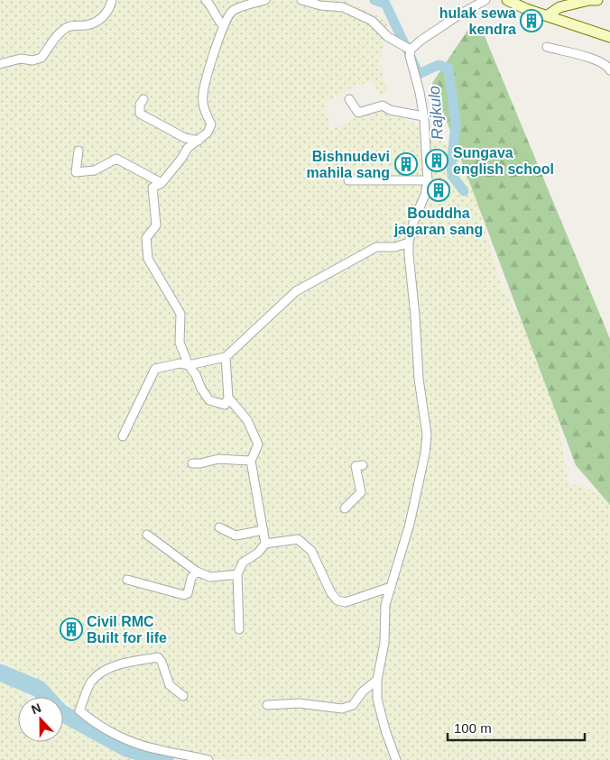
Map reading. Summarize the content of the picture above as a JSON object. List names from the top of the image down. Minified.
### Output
{"water":["Rajkulo"],"places":{"building":["hulak sewa kendra","Sungava english school","Bishnudevi mahila sang","Bouddha jagaran sang","Civil RMC Built for life"]},"scale_bar":"100 m","north":"top"}
